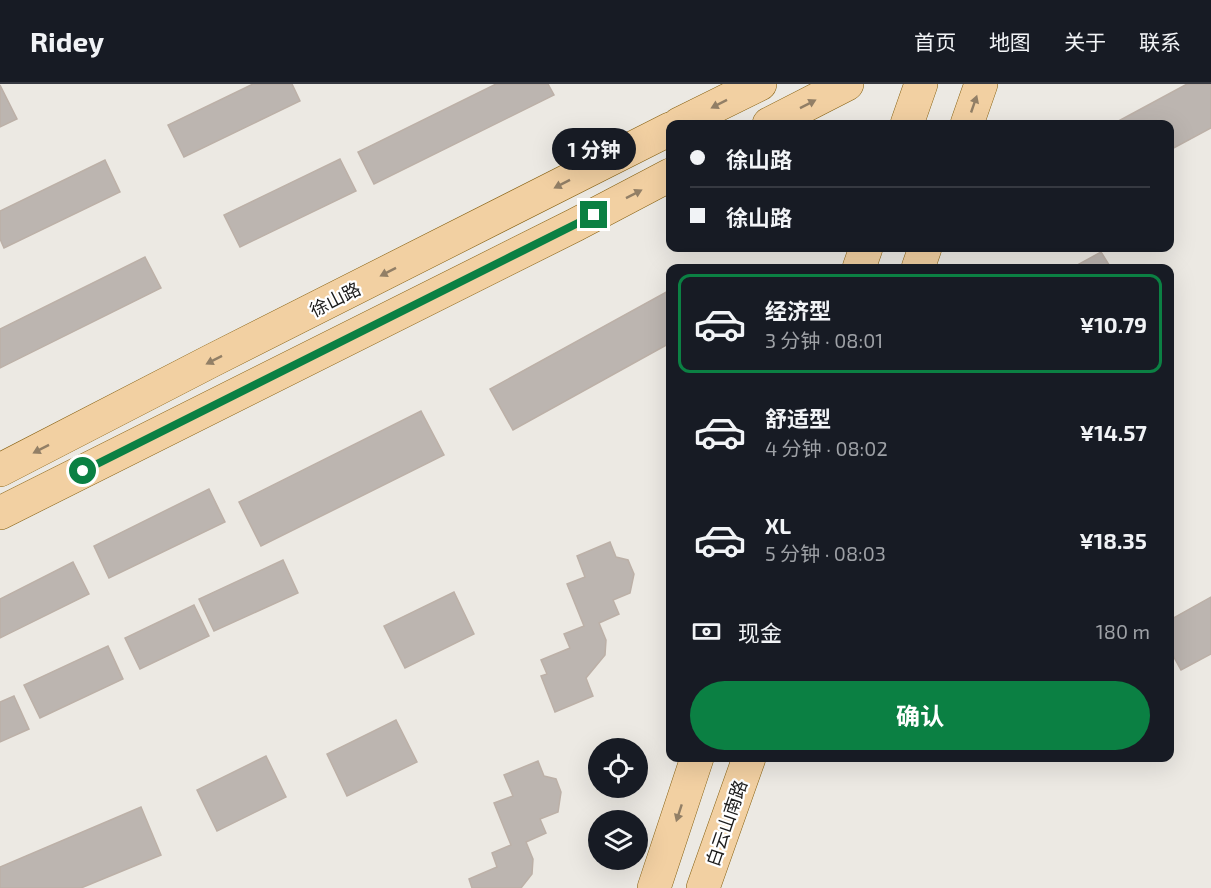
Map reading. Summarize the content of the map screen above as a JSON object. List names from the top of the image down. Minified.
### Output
{"streets":{"main road":["徐山路","白云山南路"]},"page":{"header":"Ridey","nav":["首页","地图","关于","联系"],"banner":["徐山路","徐山路"],"bubble":"1 分钟","list":[{"name":"经济型","note":"3 分钟 · 08:01","value":"¥10.79"},{"name":"舒适型","note":"4 分钟 · 08:02","value":"¥14.57"},{"name":"XL","note":"5 分钟 · 08:03","value":"¥18.35"}],"pay":["现金","180 m"],"buttons":"确认"}}
